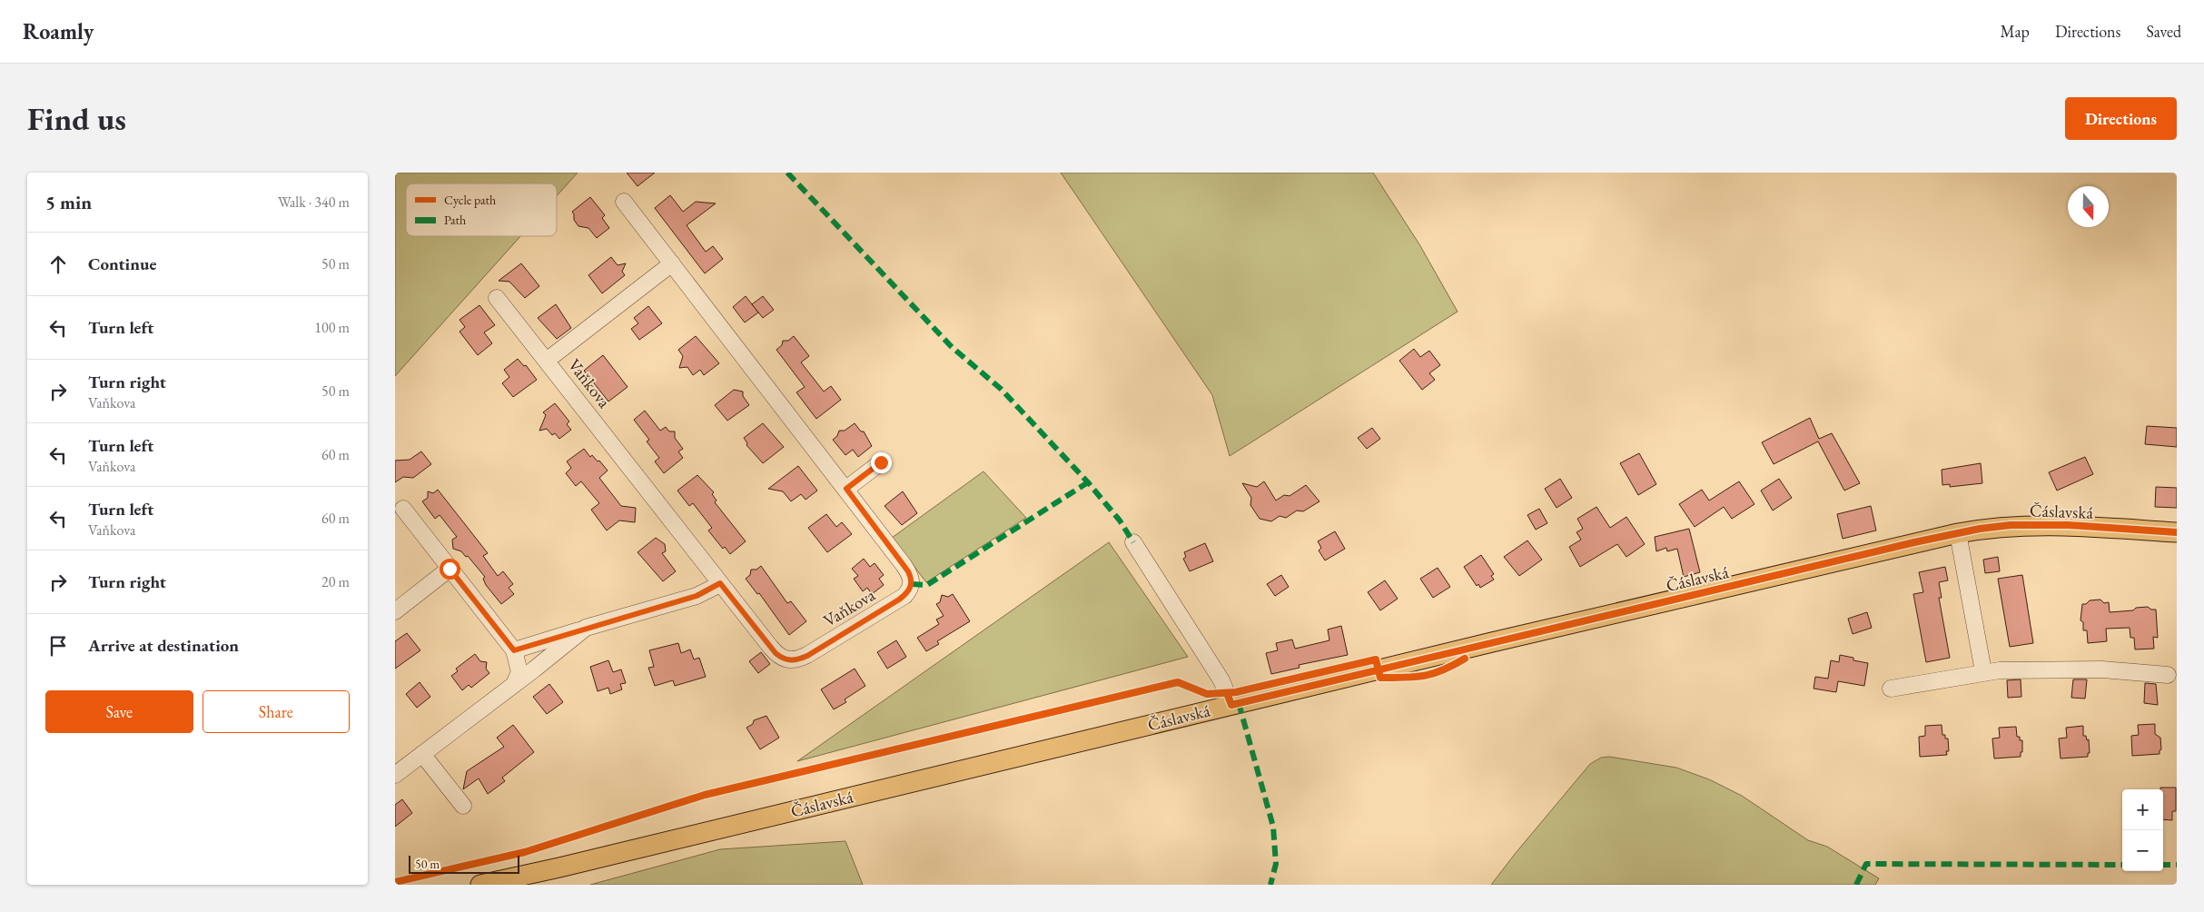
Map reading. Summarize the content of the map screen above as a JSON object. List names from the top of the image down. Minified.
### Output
{"streets":{"main road":["Čáslavská"],"street":["Vaňkova"]},"legend":["Cycle path","Path"],"scale_bar":"50 m","north":"bottom","page":{"header":"Roamly","nav":["Map","Directions","Saved"],"buttons":["Directions",["Save","Share"]],"title":"Find us","heading":["5 min","Walk · 340 m"],"list":[["Continue","50 m"],["Turn left","100 m"],["Turn right","Vaňkova","50 m"],["Turn left","Vaňkova","60 m"],["Turn left","Vaňkova","60 m"],["Turn right","20 m"],"Arrive at destination"],"map_buttons":["+","−"],"scale":"50 m"}}
